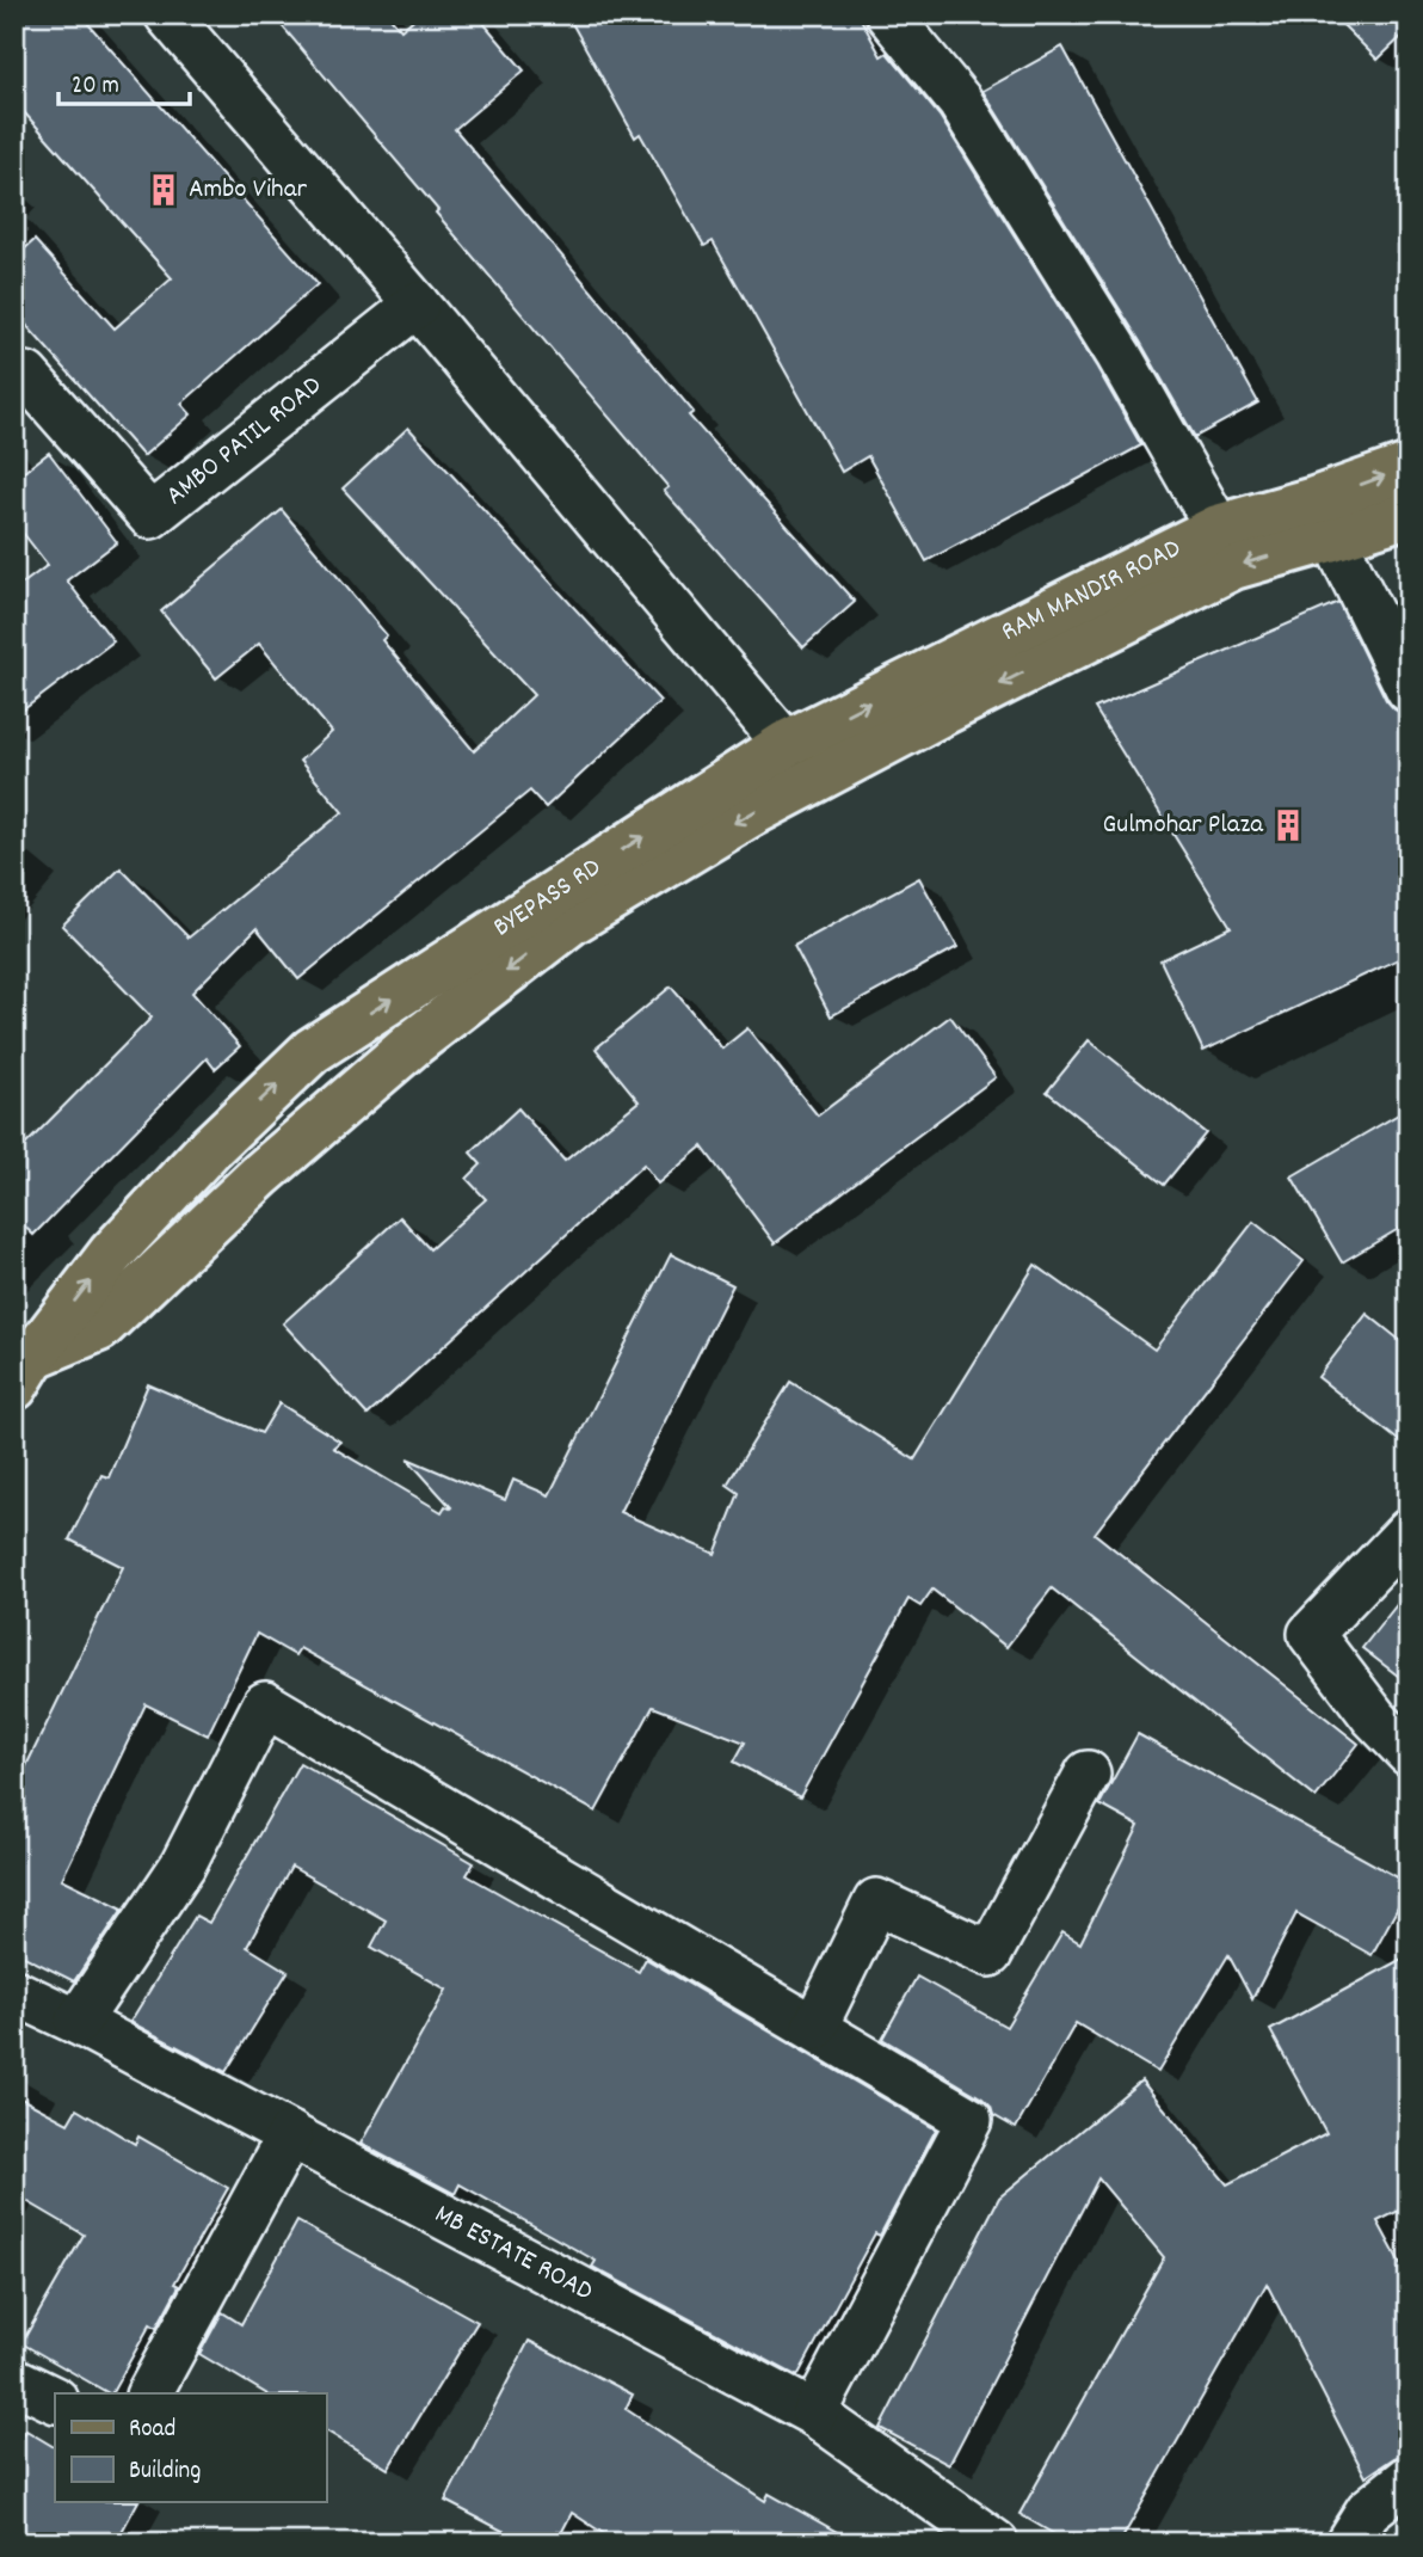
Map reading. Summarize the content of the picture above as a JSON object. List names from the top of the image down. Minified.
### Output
{"streets":{"main road":["RAM MANDIR ROAD","BYEPASS RD"],"street":["AMBO PATIL ROAD","MB ESTATE ROAD"]},"crossings":[["RAM MANDIR ROAD","BYEPASS RD"]],"places":{"building":["Ambo Vihar","Gulmohar Plaza"]},"legend":["Road","Building"],"scale_bar":"20 m"}
